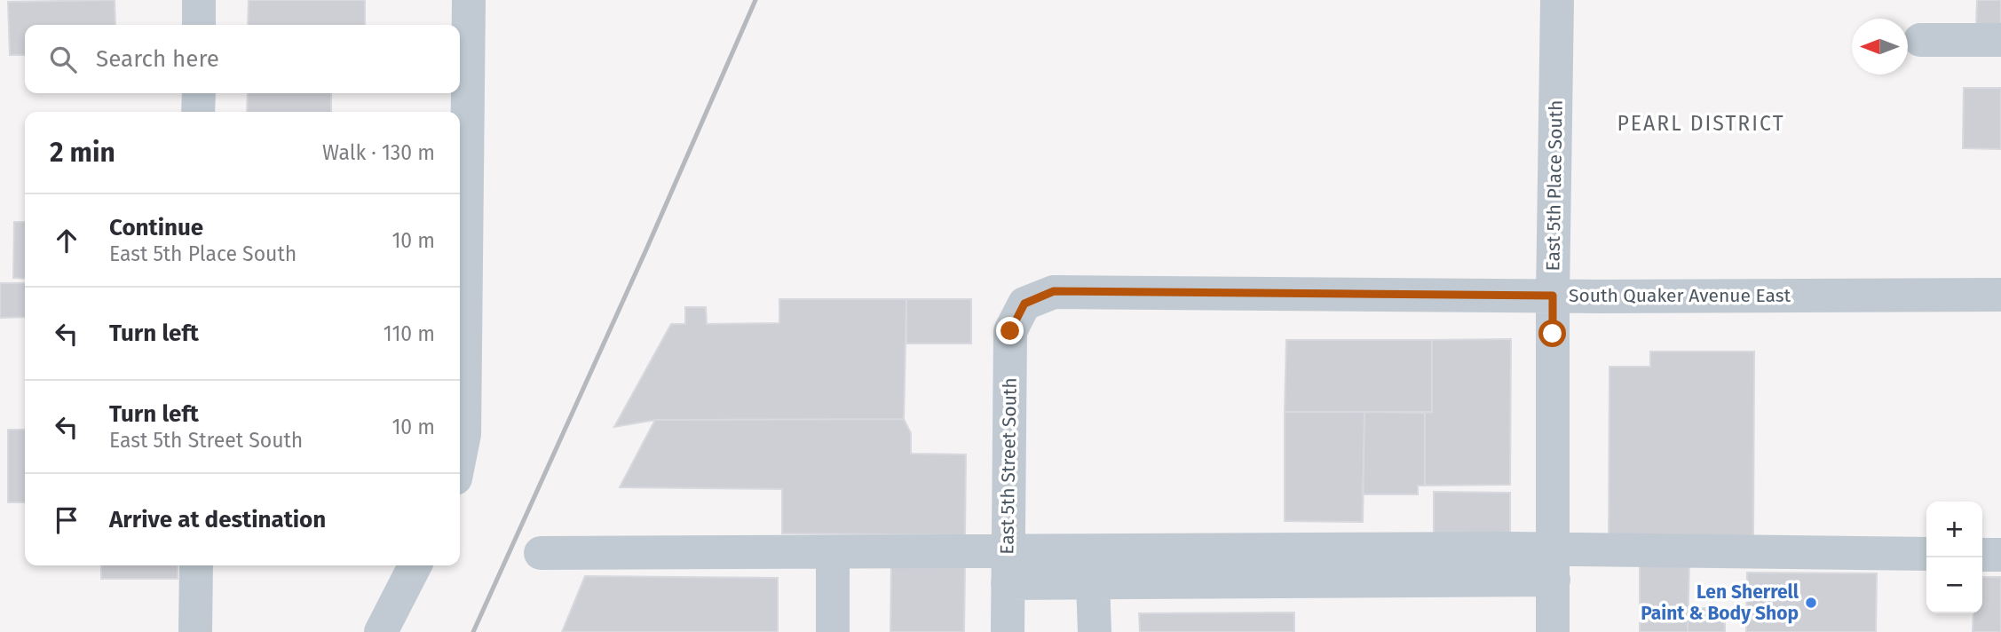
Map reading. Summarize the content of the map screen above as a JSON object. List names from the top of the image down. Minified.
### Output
{"streets":{"street":["East 5th Place South","South Quaker Avenue East","East 5th Street South"]},"crossings":[["East 5th Place South","South Quaker Avenue East"],["South Quaker Avenue East","East 5th Street South"]],"districts":["PEARL DISTRICT"],"places":["Len Sherrell Paint & Body Shop"],"north":"left","page":{"search":"Search here","heading":["2 min","Walk · 130 m"],"list":[["Continue","East 5th Place South","10 m"],["Turn left","110 m"],["Turn left","East 5th Street South","10 m"],"Arrive at destination"],"map_buttons":["+","−"]}}
